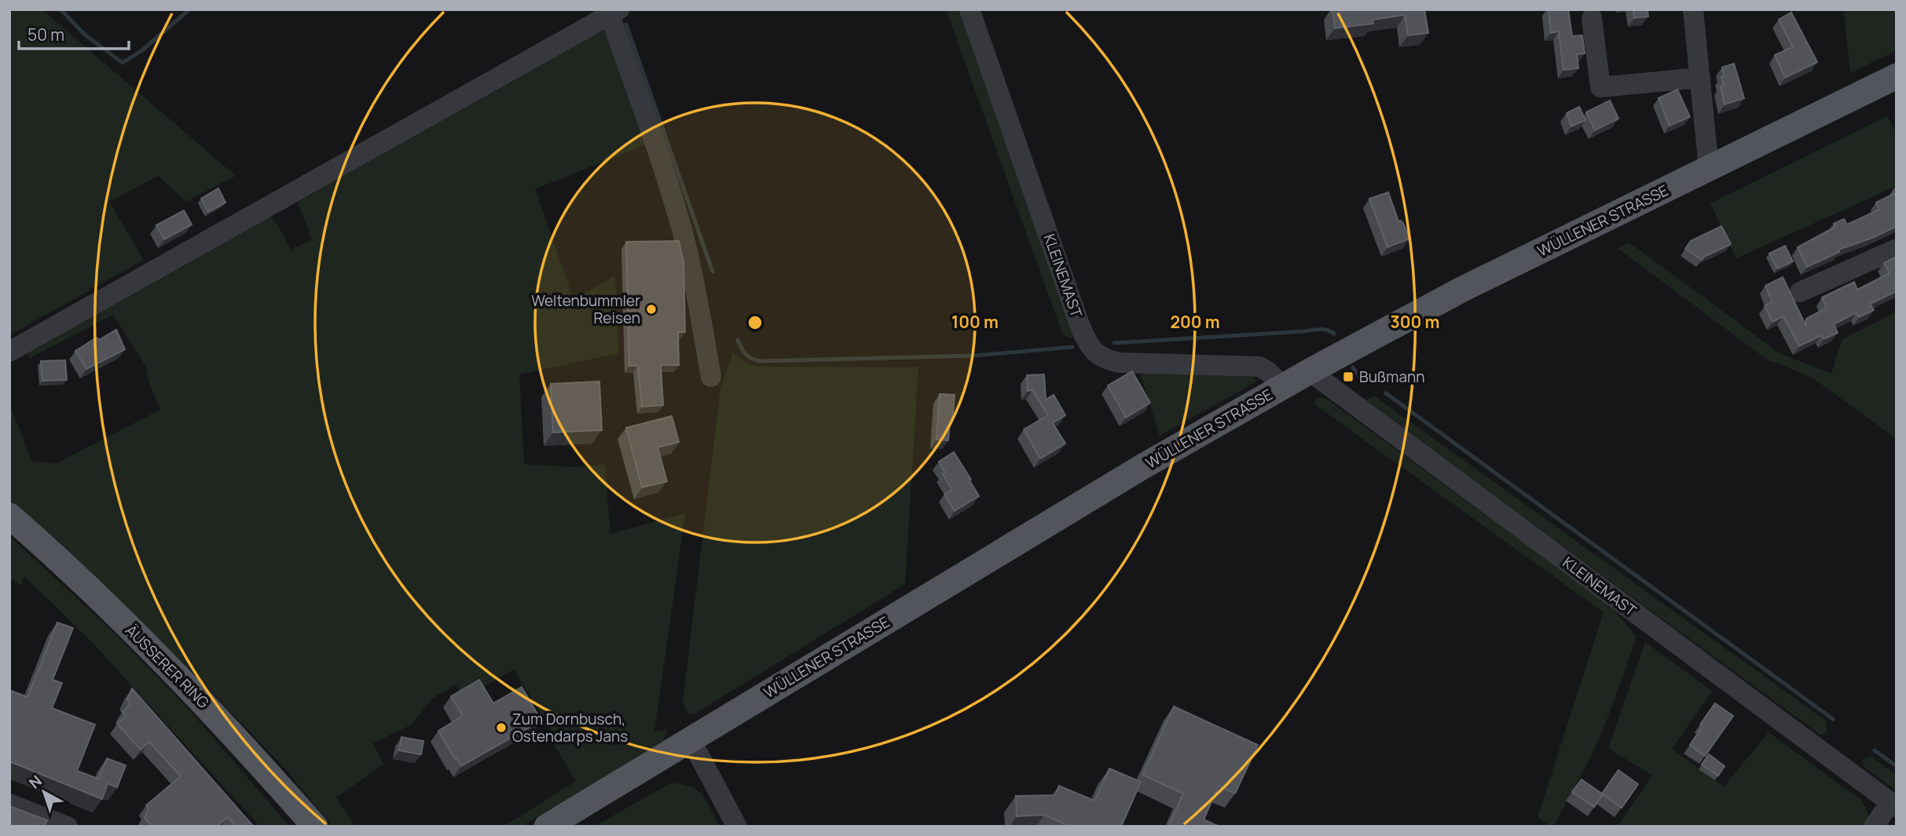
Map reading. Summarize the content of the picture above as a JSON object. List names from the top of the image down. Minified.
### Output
{"streets":{"main road":["WÜLLENER STRASSE","ÄUSSERER RING"],"street":["KLEINEMAST"]},"crossings":[["WÜLLENER STRASSE","KLEINEMAST"]],"places":{"other":["Weltenbummler Reisen","Zum Dornbusch, Ostendarps Jans"],"transit":["Bußmann"]},"scale_bar":"50 m","north":"top left","rings":["100 m","200 m","300 m"]}
